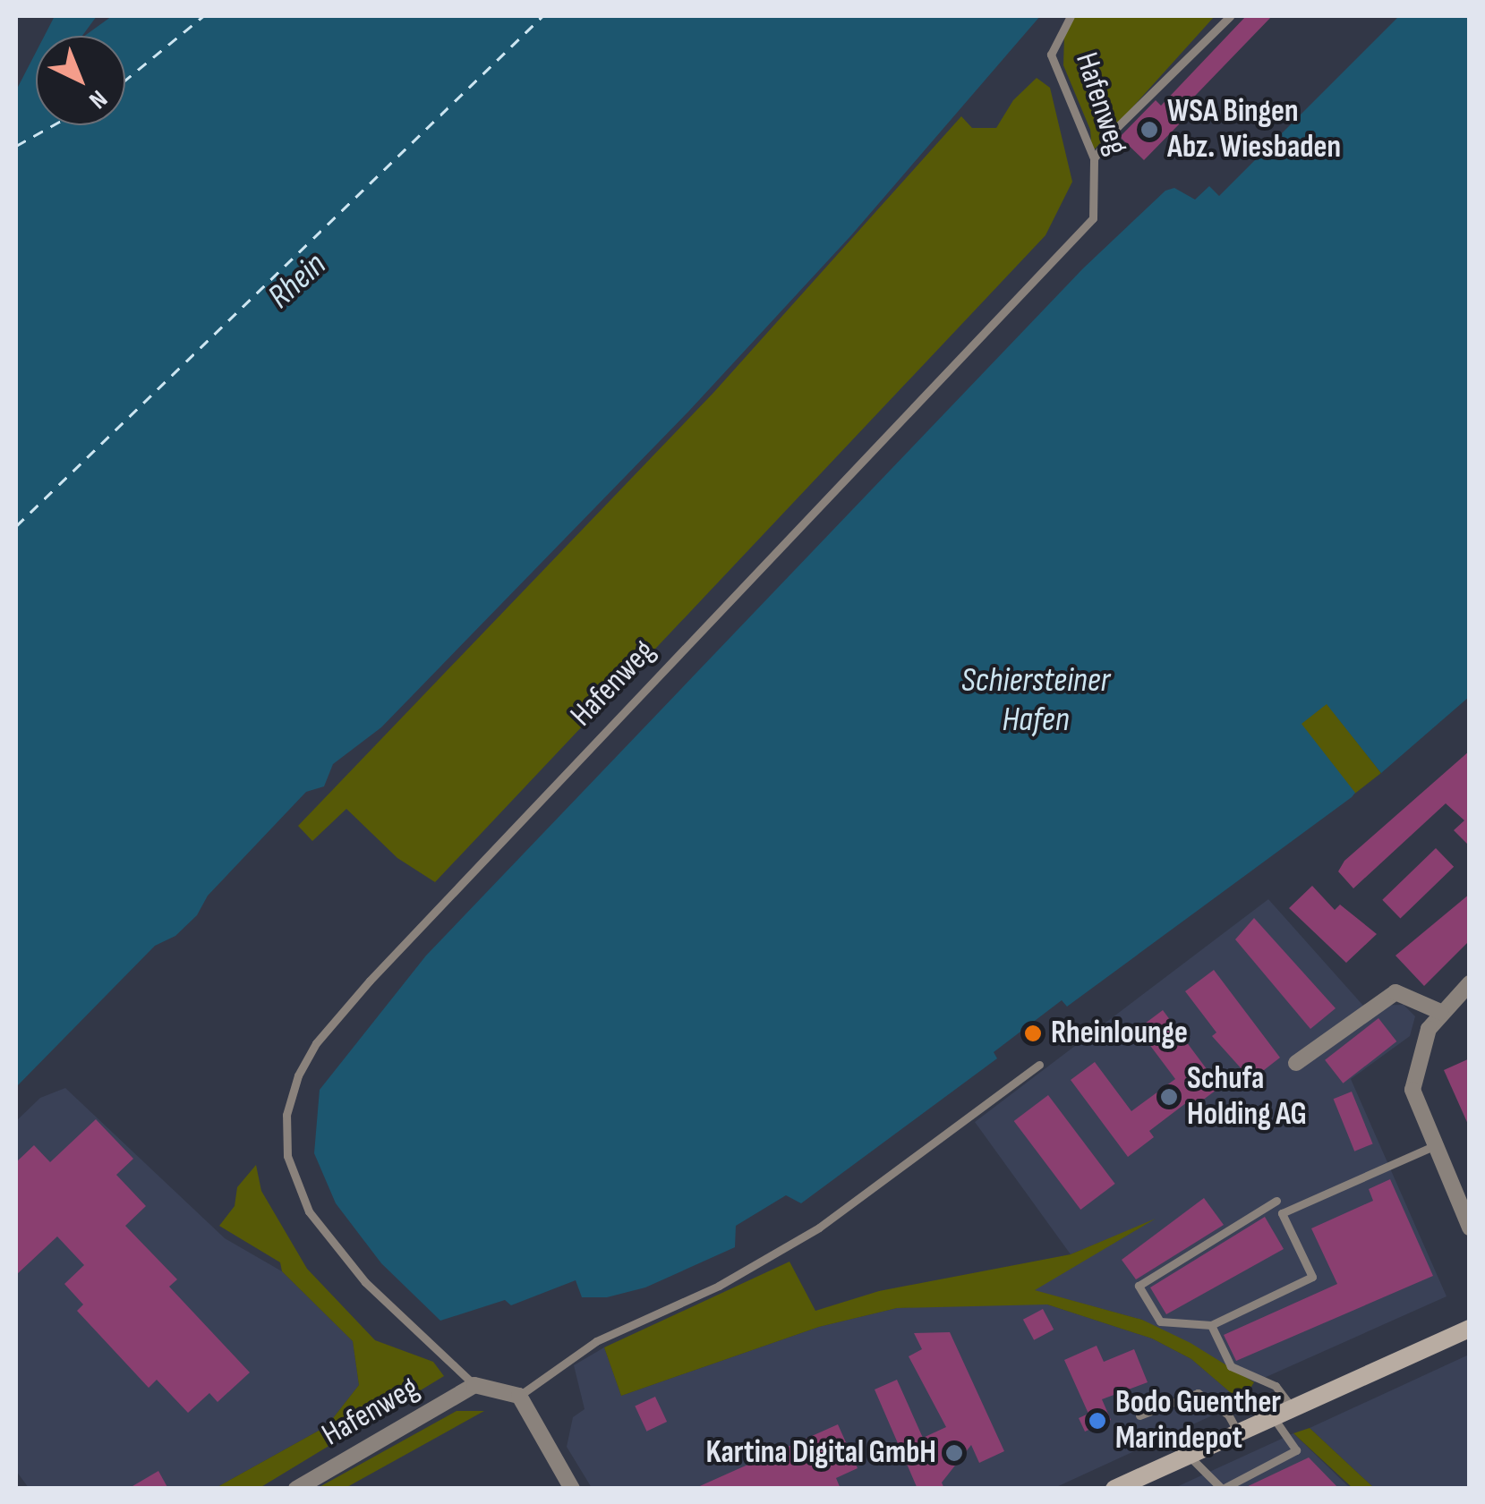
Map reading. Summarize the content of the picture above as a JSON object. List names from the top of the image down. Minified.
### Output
{"streets":{"street":["Hafenweg"]},"water":["Rhein","Schiersteiner Hafen"],"places":["WSA Bingen Abz. Wiesbaden","Rheinlounge","Schufa Holding AG","Bodo Guenther Marindepot","Kartina Digital GmbH"],"north":"bottom right"}
